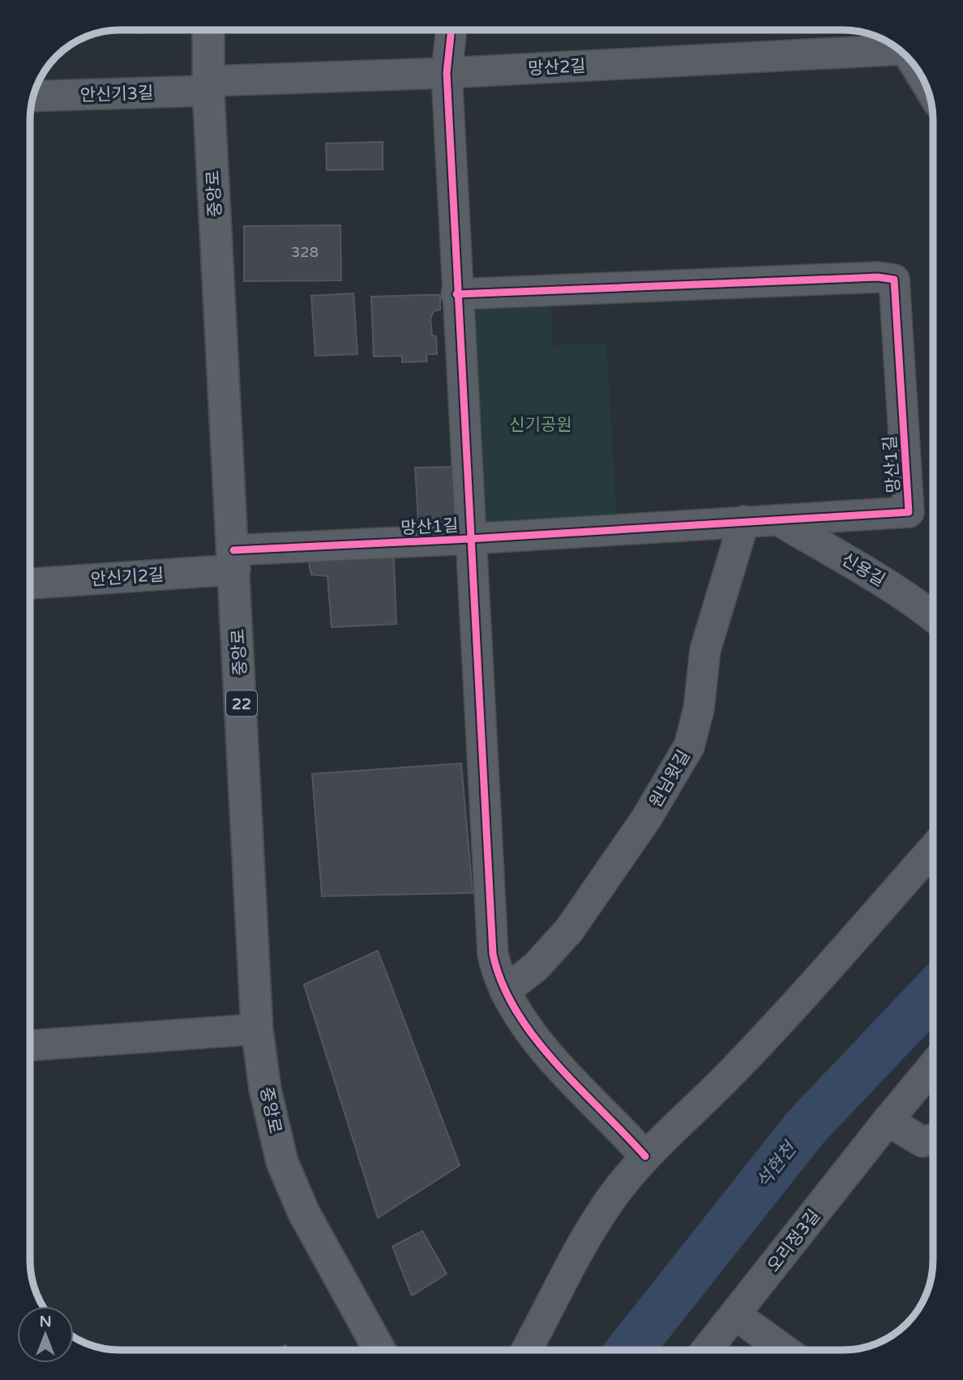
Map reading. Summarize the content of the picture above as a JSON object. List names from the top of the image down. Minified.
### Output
{"streets":{"main road":["중앙로","22"],"street":["망산2길","안신기3길","망산1길","신용길","안신기2길","원님윗길","오리정3길"]},"crossings":[["망산2길","안신기3길"],["망산2길","중앙로"],["안신기3길","중앙로"],["중앙로","망산1길"],["중앙로","안신기2길"],["망산1길","신용길"],["망산1길","안신기2길"],["망산1길","원님윗길"]],"water":["석현천"],"parks":["신기공원"],"house_numbers":["328"],"north":"top"}
